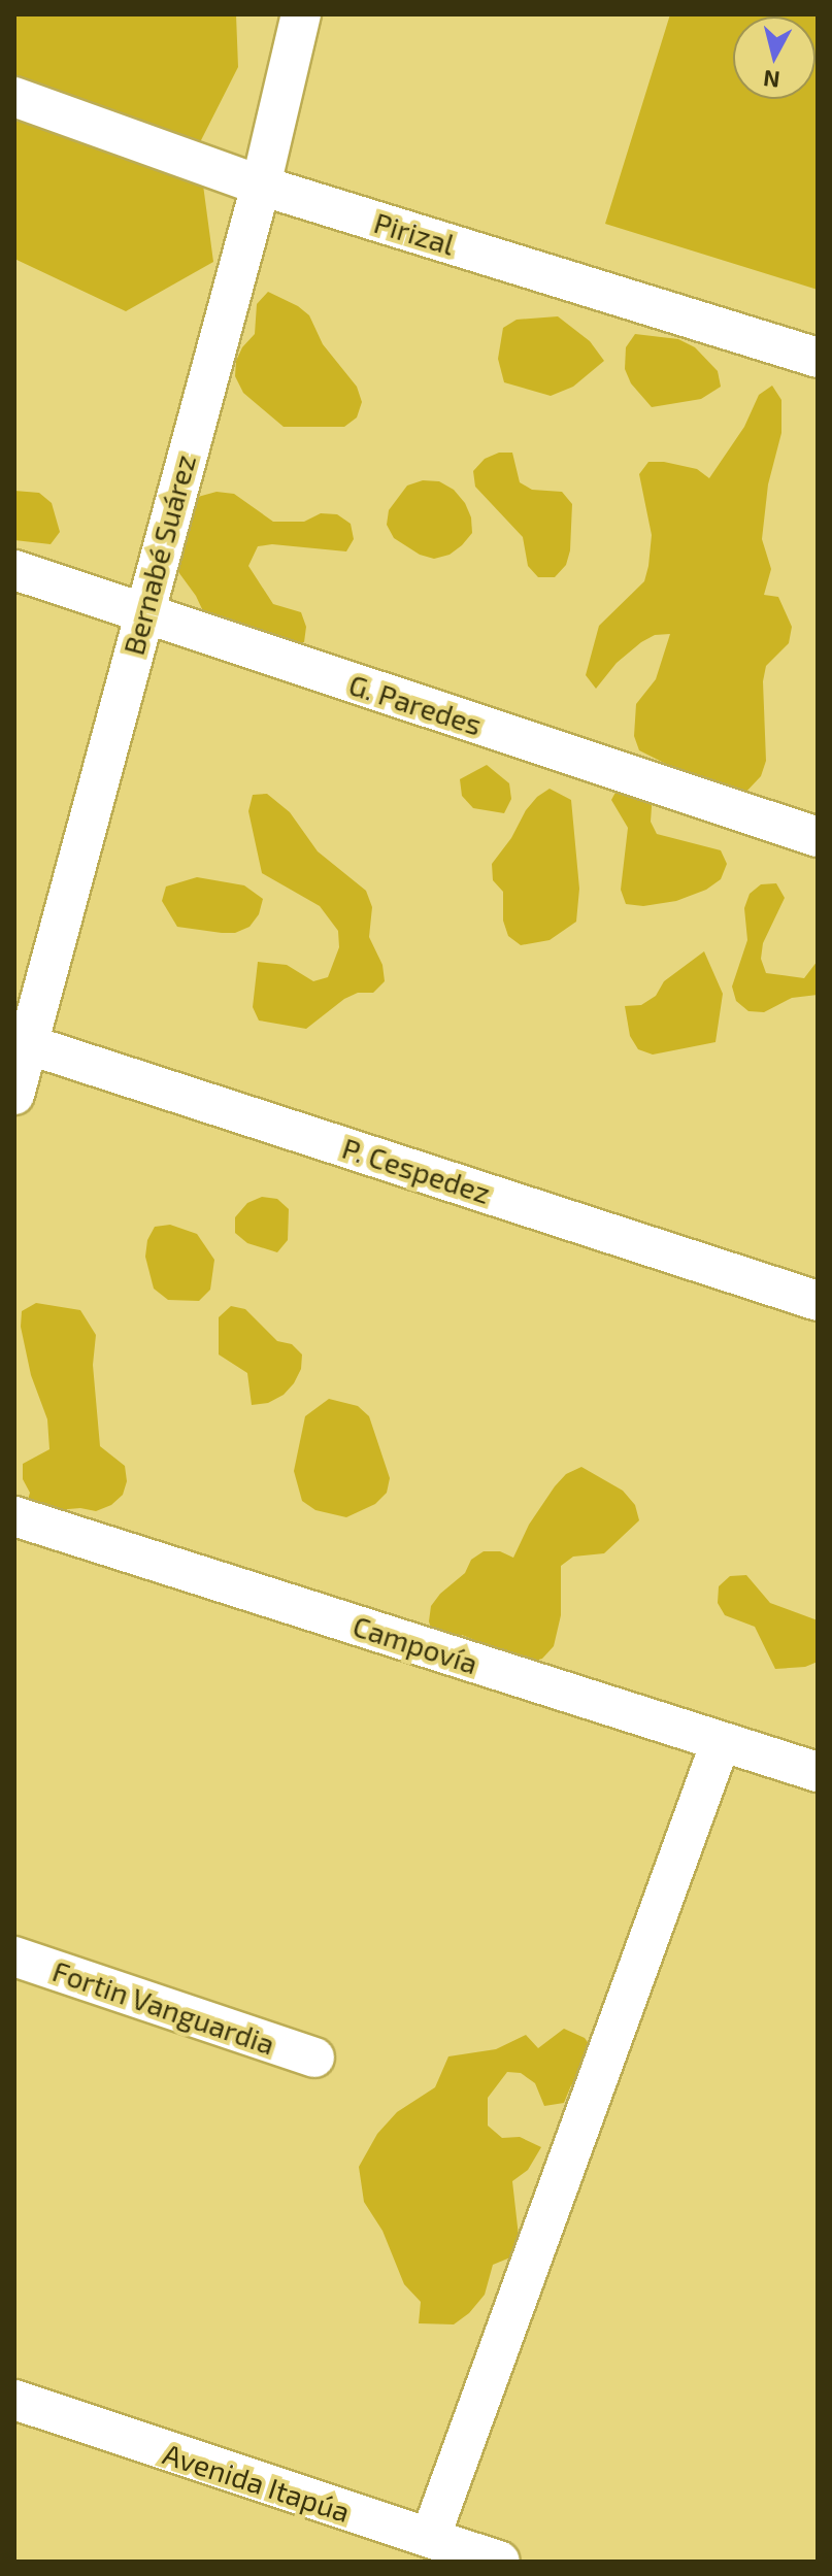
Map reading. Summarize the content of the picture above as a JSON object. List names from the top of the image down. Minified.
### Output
{"streets":{"street":["Pirizal","Bernabé Suárez","G. Paredes","P. Cespedez","Campovía","Fortin Vanguardia","Avenida Itapúa"]},"crossings":[["Pirizal","Bernabé Suárez"],["Bernabé Suárez","G. Paredes"],["Bernabé Suárez","P. Cespedez"]],"north":"bottom"}
